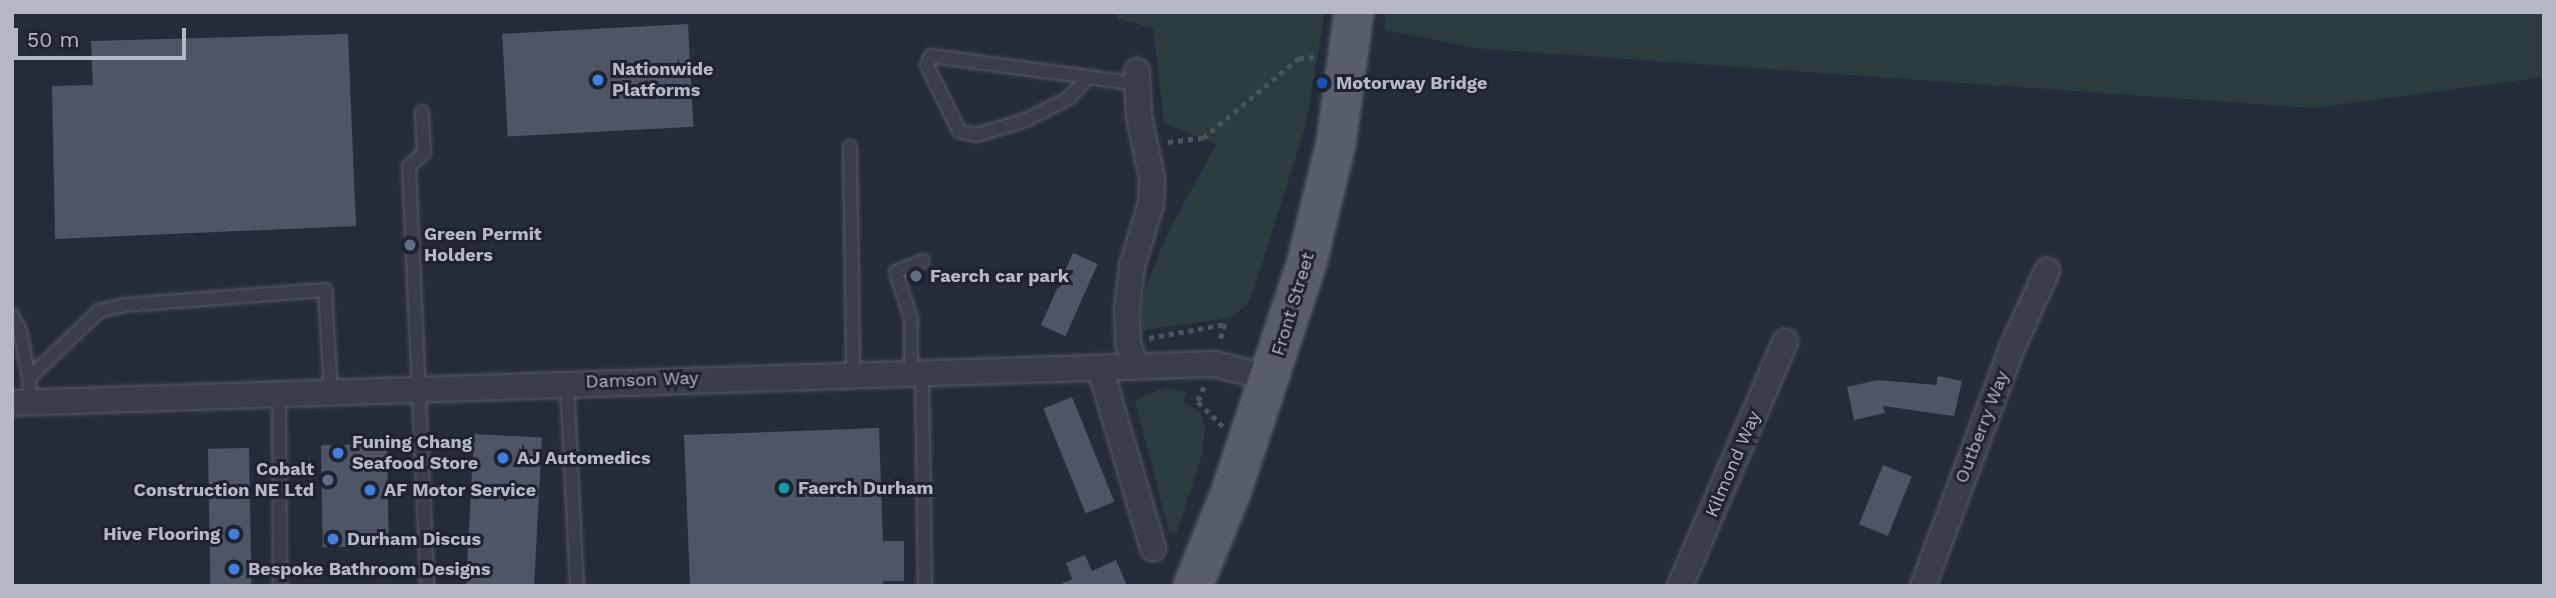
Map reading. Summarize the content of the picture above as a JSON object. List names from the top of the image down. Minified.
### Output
{"streets":{"main road":["Front Street"],"street":["Damson Way","Outberry Way","Kilmond Way"]},"crossings":[["Front Street","Damson Way"]],"places":["Nationwide Platforms","Motorway Bridge","Green Permit Holders","Faerch car park","Funing Chang Seafood Store","AJ Automedics","Cobalt Construction NE Ltd","Faerch Durham","AF Motor Service","Hive Flooring","Durham Discus","Bespoke Bathroom Designs"],"scale_bar":"50 m"}
